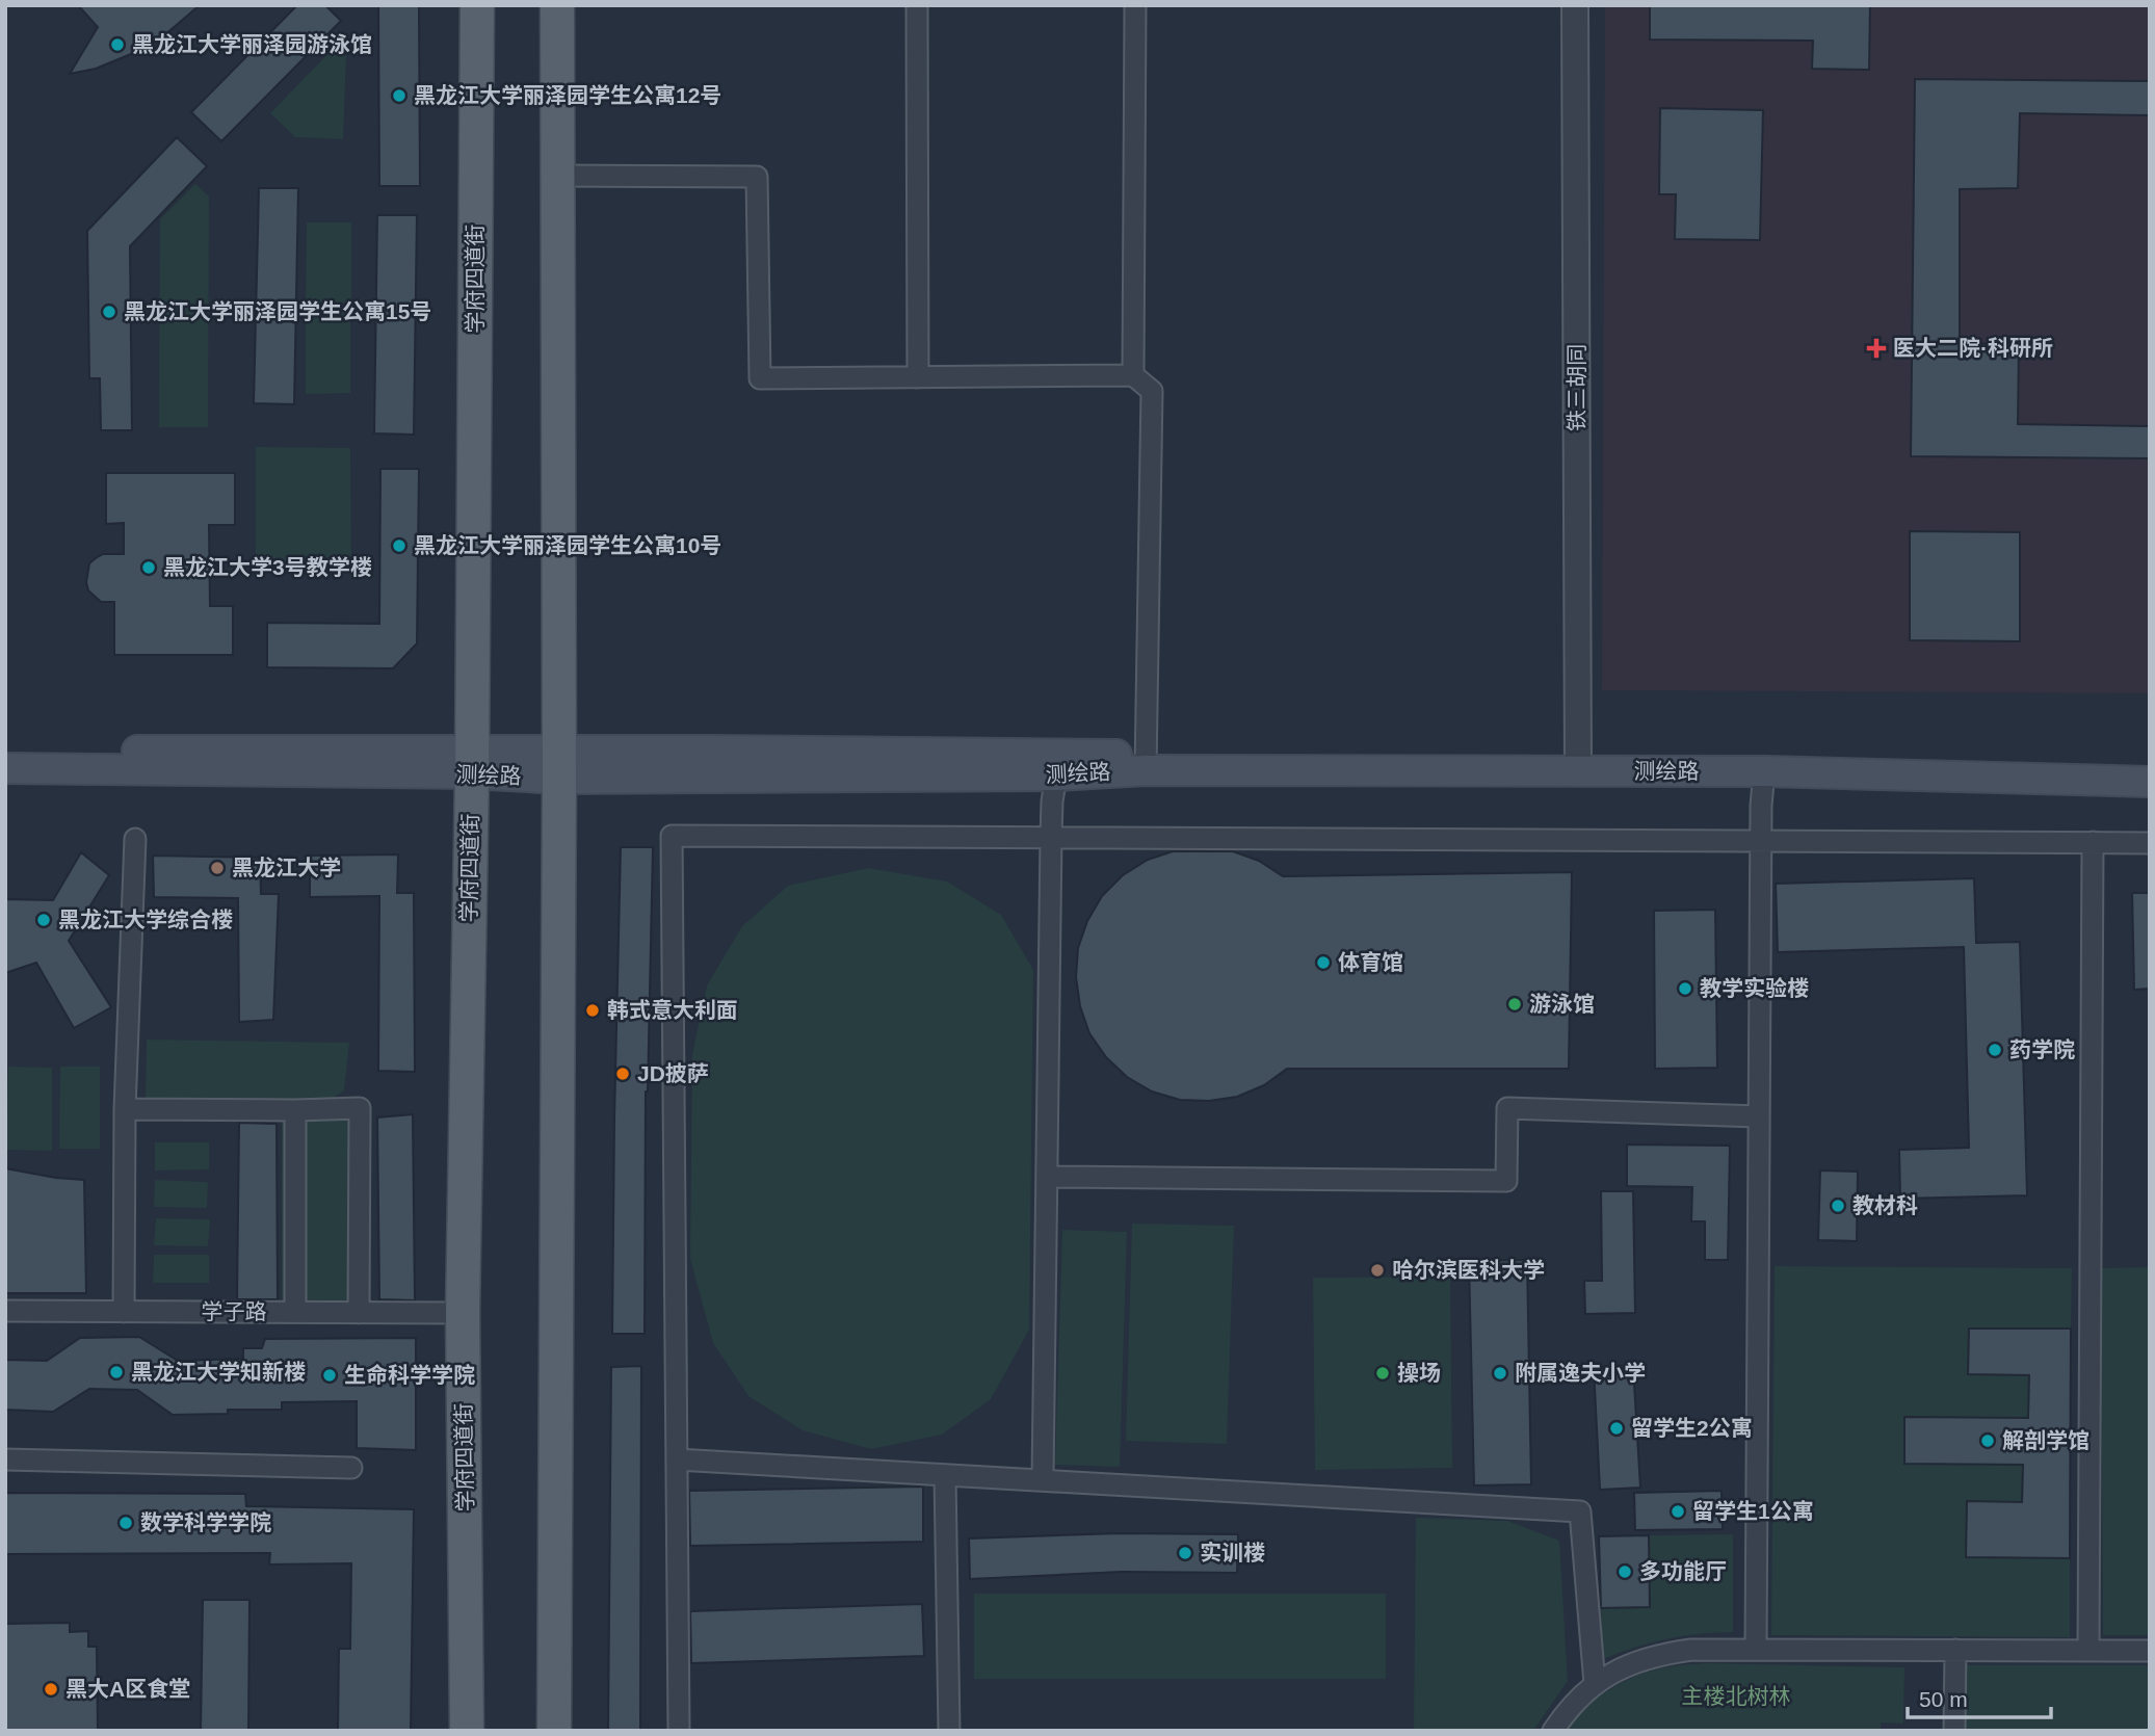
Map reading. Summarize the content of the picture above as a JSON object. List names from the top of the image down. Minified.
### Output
{"streets":{"main road":["学府四道街","测绘路"],"street":["铁三胡同","学子路"]},"crossings":[["学府四道街","测绘路"],["学府四道街","学子路"],["铁三胡同","测绘路"]],"parks":["主楼北树林"],"places":{"other":["黑龙江大学丽泽园游泳馆","黑龙江大学丽泽园学生公寓12号","黑龙江大学丽泽园学生公寓15号","黑龙江大学丽泽园学生公寓10号","黑龙江大学3号教学楼","黑龙江大学","黑龙江大学综合楼","体育馆","教学实验楼","游泳馆","韩式意大利面","药学院","JD披萨","教材科","哈尔滨医科大学","黑龙江大学知新楼","操场","附属逸夫小学","生命科学学院","留学生2公寓","解剖学馆","留学生1公寓","数学科学学院","实训楼","多功能厅","黑大A区食堂"],"health":["医大二院·科研所"]},"scale_bar":"50 m"}
